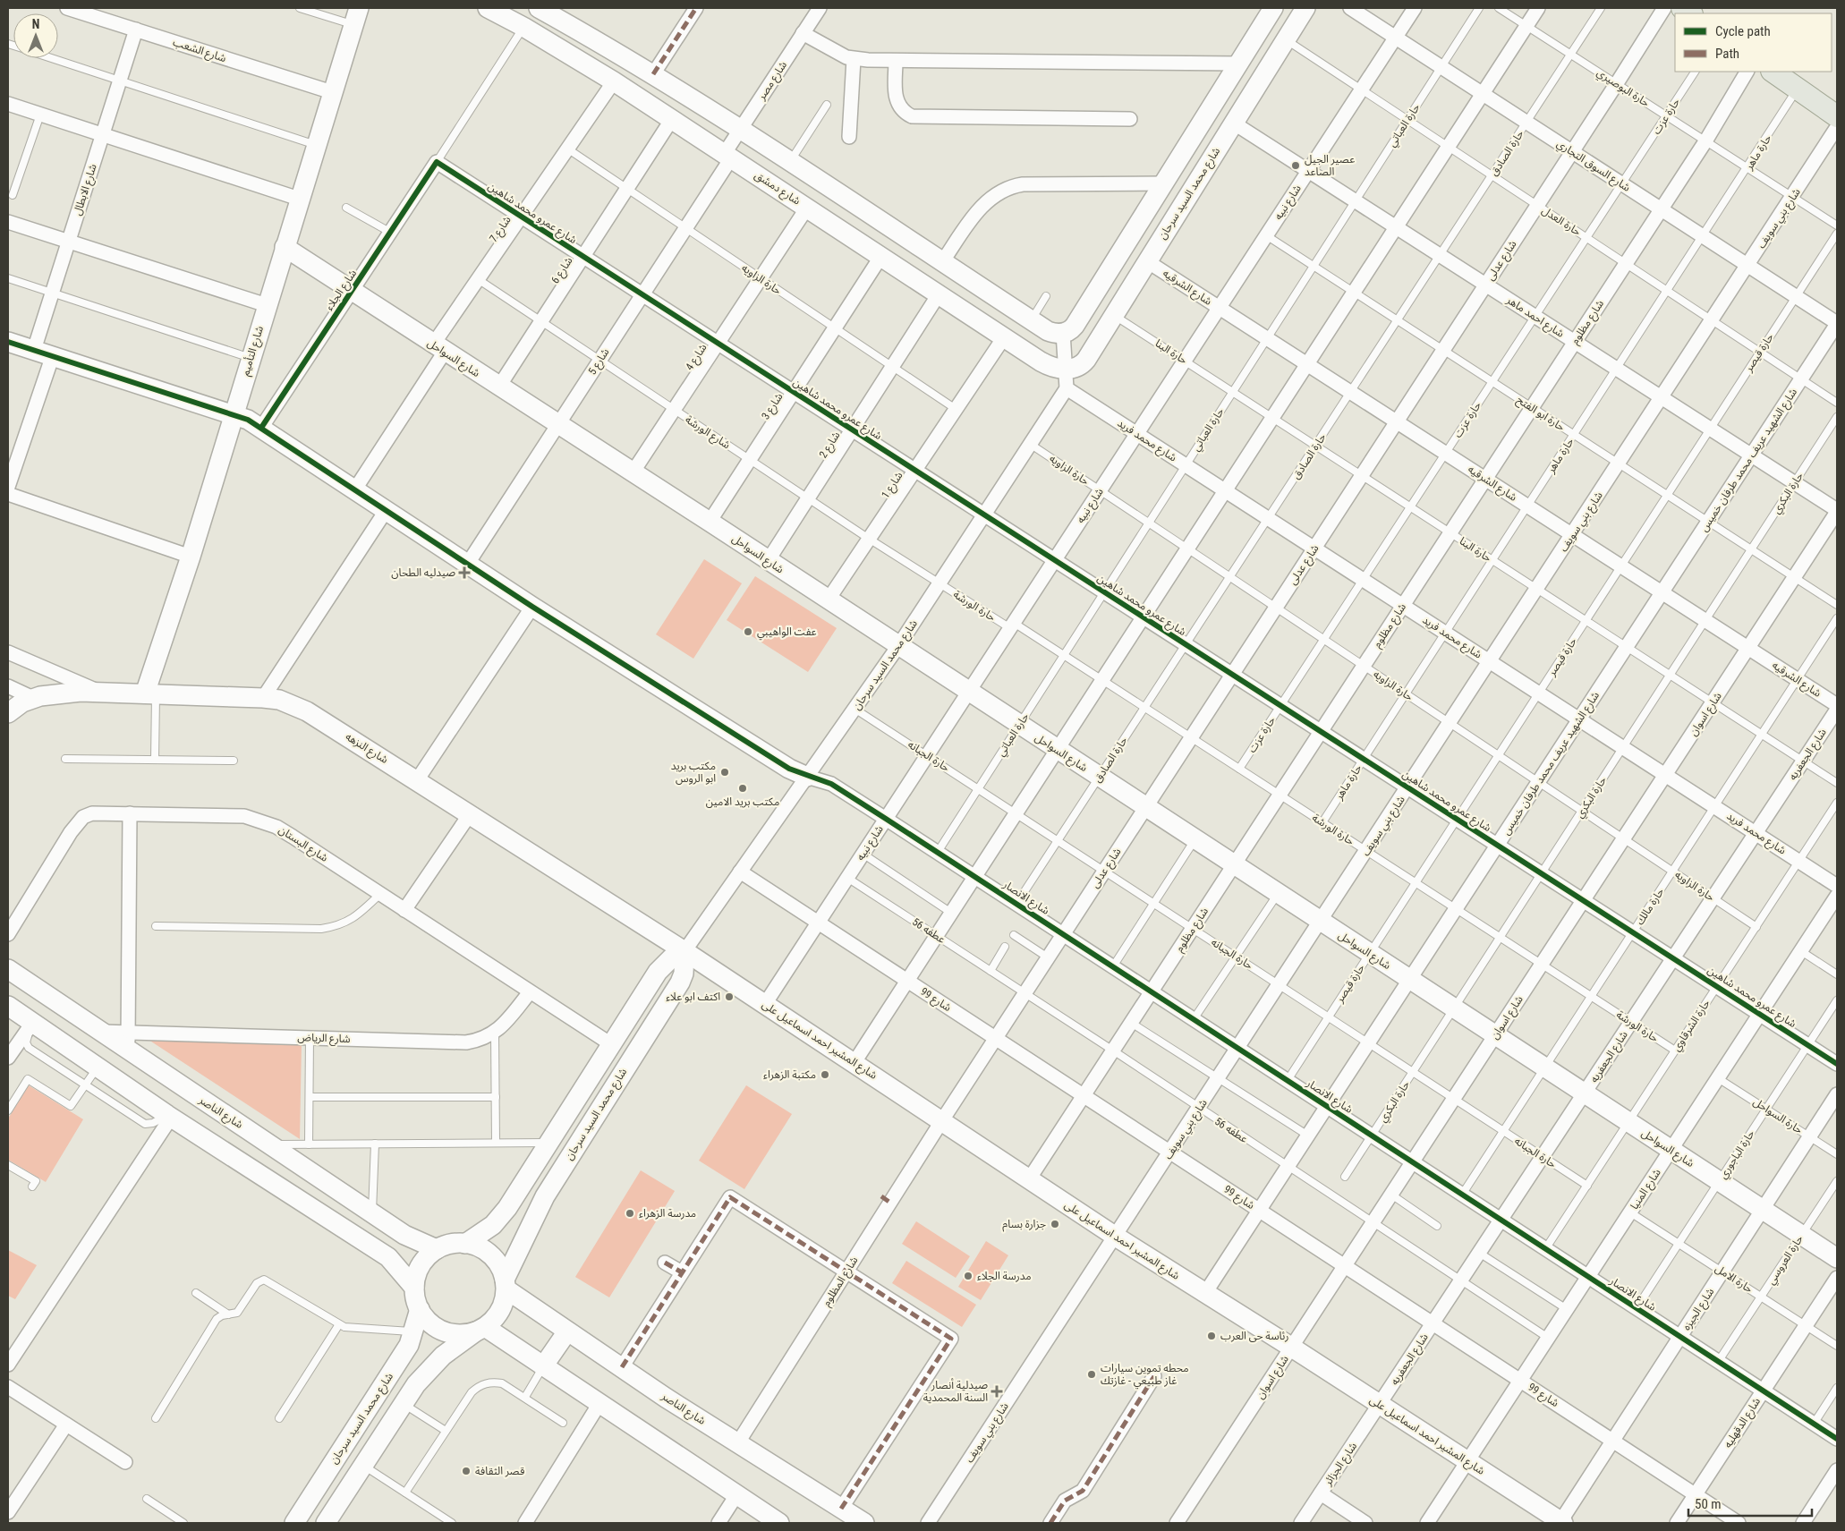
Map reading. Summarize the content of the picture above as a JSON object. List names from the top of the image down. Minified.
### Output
{"streets":{"street":["شارع الشعب","شارع مصر","شارع السوق التجاري","شارع دمشق","شارع الابطال","شارع محمد السيد سرحان","شارع نبيه","شارع عمرو محمد شاهين","شارع بني سويف","شارع 7","شارع عدلى","شارع 6","شارع الشرقيه","شارع الجلاء","شارع احمد ماهر","شارع مظلوم","شارع التأميم","شارع 4","شارع السواحل","شارع 5","شارع 3","شارع محمد فريد","شارع 2","شارع الشهيد عريف محمد طرفان خميس","شارع 1","شارع اسوان","شارع النزهه","شارع الجعفريه","شارع البستان","شارع الانصار","شارع 99","شارع الرياض","شارع المشير احمد اسماعيل على","شارع الناصر","شارع المنيا","شارع المظلوم","شارع الجيزه","شارع الدقهليه","شارع الجزائر"],"lane":["حارة البوصيري","حارة عزت","حارة العباتي","حارة ماهر","حارة الصادق","حارة العدل","حارة الزاويه","حارة البنا","حارة قيصر","حارة ابو الفتح","شارع الورشة","حارة البكري","حارة الورشة","حارة الجبانه","حارة مالك","عطفه 56","حارة الشرقاوي","حارة السواحل","حارة الباجوري","حارة العروسي","حارة الامل"]},"crossings":[["شارع الشعب","شارع الابطال"],["شارع الشعب","شارع التأميم"],["شارع مصر","شارع دمشق"],["شارع مصر","شارع 5"],["حارة البوصيري","حارة عزت"],["حارة البوصيري","حارة ماهر"],["حارة البوصيري","حارة الصادق"],["حارة البوصيري","شارع بني سويف"],["حارة البوصيري","شارع عدلى"],["حارة البوصيري","شارع مظلوم"],["حارة عزت","شارع السوق التجاري"],["حارة عزت","شارع عمرو محمد شاهين"],["حارة عزت","حارة العدل"],["حارة عزت","حارة الزاويه"],["حارة عزت","شارع الشرقيه"],["حارة عزت","شارع احمد ماهر"],["حارة عزت","حارة البنا"],["حارة عزت","حارة ابو الفتح"],["حارة عزت","شارع محمد فريد"],["حارة عزت","حارة الورشة"],["حارة العباتي","شارع السوق التجاري"],["حارة العباتي","شارع عمرو محمد شاهين"],["حارة العباتي","حارة العدل"],["حارة العباتي","حارة الزاويه"],["حارة العباتي","شارع الشرقيه"],["حارة العباتي","شارع احمد ماهر"],["حارة العباتي","حارة البنا"],["حارة العباتي","شارع السواحل"],["حارة العباتي","حارة ابو الفتح"],["حارة العباتي","شارع محمد فريد"],["حارة العباتي","حارة الورشة"],["حارة العباتي","حارة الجبانه"],["حارة العباتي","شارع الانصار"],["حارة ماهر","شارع السوق التجاري"],["حارة ماهر","شارع عمرو محمد شاهين"],["حارة ماهر","حارة العدل"],["حارة ماهر","حارة الزاويه"],["حارة ماهر","شارع الشرقيه"],["حارة ماهر","شارع احمد ماهر"],["حارة ماهر","حارة البنا"],["حارة ماهر","حارة ابو الفتح"],["حارة ماهر","شارع محمد فريد"],["حارة ماهر","حارة الورشة"],["حارة الصادق","شارع السوق التجاري"],["حارة الصادق","شارع عمرو محمد شاهين"],["حارة الصادق","حارة العدل"],["حارة الصادق","حارة الزاويه"],["حارة الصادق","شارع الشرقيه"],["حارة الصادق","شارع احمد ماهر"],["حارة الصادق","حارة البنا"],["حارة الصادق","شارع السواحل"],["حارة الصادق","حارة ابو الفتح"],["حارة الصادق","شارع محمد فريد"],["حارة الصادق","حارة الورشة"],["حارة الصادق","حارة الجبانه"],["حارة الصادق","شارع الانصار"],["شارع السوق التجاري","شارع نبيه"],["شارع السوق التجاري","شارع بني سويف"],["شارع السوق التجاري","شارع عدلى"],["شارع السوق التجاري","شارع مظلوم"],["شارع السوق التجاري","حارة قيصر"],["شارع السوق التجاري","شارع الشهيد عريف محمد طرفان خميس"],["شارع دمشق","شارع محمد السيد سرحان"],["شارع دمشق","شارع 7"],["شارع دمشق","شارع 6"],["شارع دمشق","شارع 4"],["شارع دمشق","شارع 5"],["شارع دمشق","شارع 3"],["شارع دمشق","شارع 2"],["شارع دمشق","شارع 1"],["شارع محمد السيد سرحان","شارع عمرو محمد شاهين"],["شارع محمد السيد سرحان","حارة العدل"],["شارع محمد السيد سرحان","حارة الزاويه"],["شارع محمد السيد سرحان","شارع الشرقيه"],["شارع محمد السيد سرحان","شارع احمد ماهر"],["شارع محمد السيد سرحان","حارة البنا"],["شارع محمد السيد سرحان","شارع السواحل"],["شارع محمد السيد سرحان","شارع الورشة"],["شارع محمد السيد سرحان","شارع محمد فريد"],["شارع محمد السيد سرحان","حارة الورشة"],["شارع محمد السيد سرحان","شارع النزهه"],["شارع محمد السيد سرحان","حارة الجبانه"],["شارع محمد السيد سرحان","شارع البستان"],["شارع محمد السيد سرحان","شارع الانصار"],["شارع محمد السيد سرحان","شارع 99"],["شارع محمد السيد سرحان","شارع المشير احمد اسماعيل على"],["شارع محمد السيد سرحان","شارع الناصر"],["شارع نبيه","شارع عمرو محمد شاهين"],["شارع نبيه","حارة العدل"],["شارع نبيه","حارة الزاويه"],["شارع نبيه","شارع الشرقيه"],["شارع نبيه","شارع احمد ماهر"],["شارع نبيه","حارة البنا"],["شارع نبيه","شارع السواحل"],["شارع نبيه","حارة ابو الفتح"],["شارع نبيه","شارع محمد فريد"],["شارع نبيه","حارة الورشة"],["شارع نبيه","حارة الجبانه"],["شارع نبيه","شارع الانصار"],["شارع نبيه","عطفه 56"],["شارع نبيه","شارع 99"],["شارع نبيه","شارع المشير احمد اسماعيل على"],["شارع عمرو محمد شاهين","شارع بني سويف"],["شارع عمرو محمد شاهين","شارع 7"],["شارع عمرو محمد شاهين","شارع عدلى"],["شارع عمرو محمد شاهين","شارع 6"],["شارع عمرو محمد شاهين","شارع الجلاء"],["شارع عمرو محمد شاهين","شارع مظلوم"],["شارع عمرو محمد شاهين","حارة قيصر"],["شارع عمرو محمد شاهين","شارع 4"],["شارع عمرو محمد شاهين","شارع 5"],["شارع عمرو محمد شاهين","شارع 3"],["شارع عمرو محمد شاهين","شارع 2"],["شارع عمرو محمد شاهين","شارع الشهيد عريف محمد طرفان خميس"],["شارع عمرو محمد شاهين","شارع 1"],["شارع عمرو محمد شاهين","حارة البكري"],["شارع عمرو محمد شاهين","شارع اسوان"],["شارع عمرو محمد شاهين","شارع الجعفريه"],["شارع عمرو محمد شاهين","حارة مالك"],["شارع عمرو محمد شاهين","حارة الشرقاوي"],["شارع عمرو محمد شاهين","حارة الباجوري"],["شارع عمرو محمد شاهين","شارع المنيا"],["شارع بني سويف","حارة العدل"],["شارع بني سويف","حارة الزاويه"],["شارع بني سويف","شارع الشرقيه"],["شارع بني سويف","شارع احمد ماهر"],["شارع بني سويف","حارة البنا"],["شارع بني سويف","شارع السواحل"],["شارع بني سويف","حارة ابو الفتح"],["شارع بني سويف","شارع محمد فريد"],["شارع بني سويف","حارة الورشة"],["شارع بني سويف","حارة الجبانه"],["شارع بني سويف","شارع الانصار"],["شارع بني سويف","عطفه 56"],["شارع بني سويف","شارع 99"],["شارع بني سويف","شارع المشير احمد اسماعيل على"],["حارة العدل","شارع عدلى"],["حارة العدل","شارع مظلوم"],["حارة العدل","حارة قيصر"],["حارة العدل","شارع الشهيد عريف محمد طرفان خميس"],["شارع 7","حارة الزاويه"],["شارع 7","شارع السواحل"],["شارع 7","شارع الورشة"],["شارع عدلى","حارة الزاويه"],["شارع عدلى","شارع الشرقيه"],["شارع عدلى","شارع احمد ماهر"],["شارع عدلى","حارة البنا"],["شارع عدلى","شارع السواحل"],["شارع عدلى","حارة ابو الفتح"],["شارع عدلى","شارع محمد فريد"],["شارع عدلى","حارة الورشة"],["شارع عدلى","حارة الجبانه"],["شارع عدلى","شارع الانصار"],["شارع عدلى","عطفه 56"],["شارع عدلى","شارع 99"],["شارع عدلى","شارع المشير احمد اسماعيل على"],["شارع عدلى","شارع المظلوم"],["شارع 6","حارة الزاويه"],["شارع 6","شارع السواحل"],["شارع 6","شارع الورشة"],["حارة الزاويه","شارع مظلوم"],["حارة الزاويه","حارة قيصر"],["حارة الزاويه","شارع 4"],["حارة الزاويه","شارع 5"],["حارة الزاويه","شارع 3"],["حارة الزاويه","شارع 2"],["حارة الزاويه","شارع الشهيد عريف محمد طرفان خميس"],["حارة الزاويه","شارع 1"],["حارة الزاويه","حارة البكري"],["حارة الزاويه","شارع اسوان"],["حارة الزاويه","شارع الجعفريه"],["حارة الزاويه","حارة مالك"],["حارة الزاويه","حارة الشرقاوي"],["شارع الشرقيه","شارع مظلوم"],["شارع الشرقيه","حارة قيصر"],["شارع الشرقيه","شارع الشهيد عريف محمد طرفان خميس"],["شارع الشرقيه","حارة البكري"],["شارع الشرقيه","شارع اسوان"],["شارع الشرقيه","حارة مالك"],["شارع الجلاء","شارع السواحل"],["شارع احمد ماهر","شارع مظلوم"],["شارع احمد ماهر","حارة قيصر"],["شارع احمد ماهر","شارع الشهيد عريف محمد طرفان خميس"],["شارع احمد ماهر","حارة البكري"],["شارع احمد ماهر","شارع اسوان"],["شارع مظلوم","حارة البنا"],["شارع مظلوم","شارع السواحل"],["شارع مظلوم","حارة ابو الفتح"],["شارع مظلوم","شارع محمد فريد"],["شارع مظلوم","حارة الورشة"],["شارع مظلوم","حارة الجبانه"],["شارع مظلوم","شارع الانصار"],["شارع مظلوم","عطفه 56"],["شارع مظلوم","شارع 99"],["شارع مظلوم","شارع المشير احمد اسماعيل على"],["شارع التأميم","شارع السواحل"],["شارع التأميم","شارع النزهه"],["حارة البنا","حارة قيصر"],["حارة البنا","شارع الشهيد عريف محمد طرفان خميس"],["حارة البنا","حارة البكري"],["حارة البنا","شارع اسوان"],["حارة البنا","شارع الجعفريه"],["حارة البنا","حارة مالك"],["حارة قيصر","شارع السواحل"],["حارة قيصر","حارة ابو الفتح"],["حارة قيصر","شارع محمد فريد"],["حارة قيصر","حارة الورشة"],["حارة قيصر","حارة الجبانه"],["حارة قيصر","شارع الانصار"],["شارع 4","شارع السواحل"],["شارع 4","شارع الورشة"],["شارع السواحل","شارع 5"],["شارع السواحل","شارع 3"],["شارع السواحل","شارع 2"],["شارع السواحل","شارع الشهيد عريف محمد طرفان خميس"],["شارع السواحل","شارع 1"],["شارع السواحل","حارة البكري"],["شارع السواحل","شارع اسوان"],["شارع السواحل","شارع الجعفريه"],["شارع السواحل","حارة مالك"],["شارع السواحل","حارة الشرقاوي"],["شارع السواحل","حارة الباجوري"],["شارع السواحل","شارع المنيا"],["شارع السواحل","حارة العروسي"],["شارع السواحل","شارع الجيزه"],["شارع 5","شارع الورشة"],["شارع 3","شارع الورشة"],["حارة ابو الفتح","شارع الشهيد عريف محمد طرفان خميس"],["حارة ابو الفتح","حارة البكري"],["حارة ابو الفتح","شارع اسوان"],["شارع الورشة","شارع 2"],["شارع الورشة","شارع 1"],["شارع الورشة","حارة الورشة"],["شارع محمد فريد","شارع الشهيد عريف محمد طرفان خميس"],["شارع محمد فريد","حارة البكري"],["شارع محمد فريد","شارع اسوان"],["شارع محمد فريد","شارع الجعفريه"],["شارع محمد فريد","حارة مالك"],["شارع محمد فريد","حارة الشرقاوي"],["شارع الشهيد عريف محمد طرفان خميس","حارة الورشة"],["شارع الشهيد عريف محمد طرفان خميس","حارة الجبانه"],["شارع الشهيد عريف محمد طرفان خميس","شارع الانصار"],["شارع الشهيد عريف محمد طرفان خميس","عطفه 56"],["شارع الشهيد عريف محمد طرفان خميس","شارع 99"],["شارع الشهيد عريف محمد طرفان خميس","شارع المشير احمد اسماعيل على"],["حارة البكري","حارة الورشة"],["حارة البكري","حارة الجبانه"],["حارة البكري","شارع الانصار"],["حارة الورشة","شارع اسوان"],["حارة الورشة","شارع الجعفريه"],["حارة الورشة","حارة مالك"],["حارة الورشة","حارة الشرقاوي"],["شارع اسوان","حارة الجبانه"],["شارع اسوان","شارع الانصار"],["شارع اسوان","عطفه 56"],["شارع اسوان","شارع 99"],["شارع اسوان","شارع المشير احمد اسماعيل على"],["شارع النزهه","شارع المشير احمد اسماعيل على"],["شارع الجعفريه","حارة الجبانه"],["شارع الجعفريه","شارع الانصار"],["شارع الجعفريه","عطفه 56"],["شارع الجعفريه","شارع 99"],["شارع الجعفريه","شارع المشير احمد اسماعيل على"],["شارع الجعفريه","شارع الجزائر"],["حارة الجبانه","حارة مالك"],["حارة الجبانه","حارة الشرقاوي"],["شارع البستان","شارع الرياض"],["شارع الانصار","حارة مالك"],["شارع الانصار","حارة الشرقاوي"],["شارع الانصار","حارة الباجوري"],["شارع الانصار","شارع المنيا"],["شارع الانصار","حارة العروسي"],["شارع الانصار","شارع الجيزه"],["شارع الانصار","شارع الدقهليه"],["عطفه 56","شارع المنيا"],["شارع 99","شارع المنيا"],["شارع 99","شارع الجيزه"],["شارع 99","شارع الدقهليه"],["شارع الرياض","شارع الناصر"],["شارع المشير احمد اسماعيل على","شارع المنيا"],["شارع المشير احمد اسماعيل على","شارع المظلوم"],["شارع المشير احمد اسماعيل على","شارع الجيزه"],["شارع المشير احمد اسماعيل على","شارع الجزائر"],["شارع الناصر","شارع المظلوم"],["حارة السواحل","حارة الباجوري"],["حارة السواحل","شارع المنيا"],["حارة السواحل","شارع الجيزه"],["حارة الباجوري","حارة الامل"],["شارع المنيا","حارة الامل"],["حارة العروسي","حارة الامل"],["حارة الامل","شارع الجيزه"],["حارة الامل","شارع الدقهليه"]],"places":{"other":["عصير الجيل الصاعد","عفت الواهيبي","مكتب بريد ابو الروس","مكتب بريد الامين","اكتف ابو علاء","مكتبة الزهراء","مدرسة الزهراء","جزارة بسام","مدرسة الجلاء","رئاسة حى العرب","محطه تموين سيارات غاز طبيعي - غازتك","قصر الثقافة"],"health":["صيدليه الطحان","صيدلية أنصار السنة المحمدية"]},"legend":["Cycle path","Path"],"scale_bar":"50 m","north":"top"}
